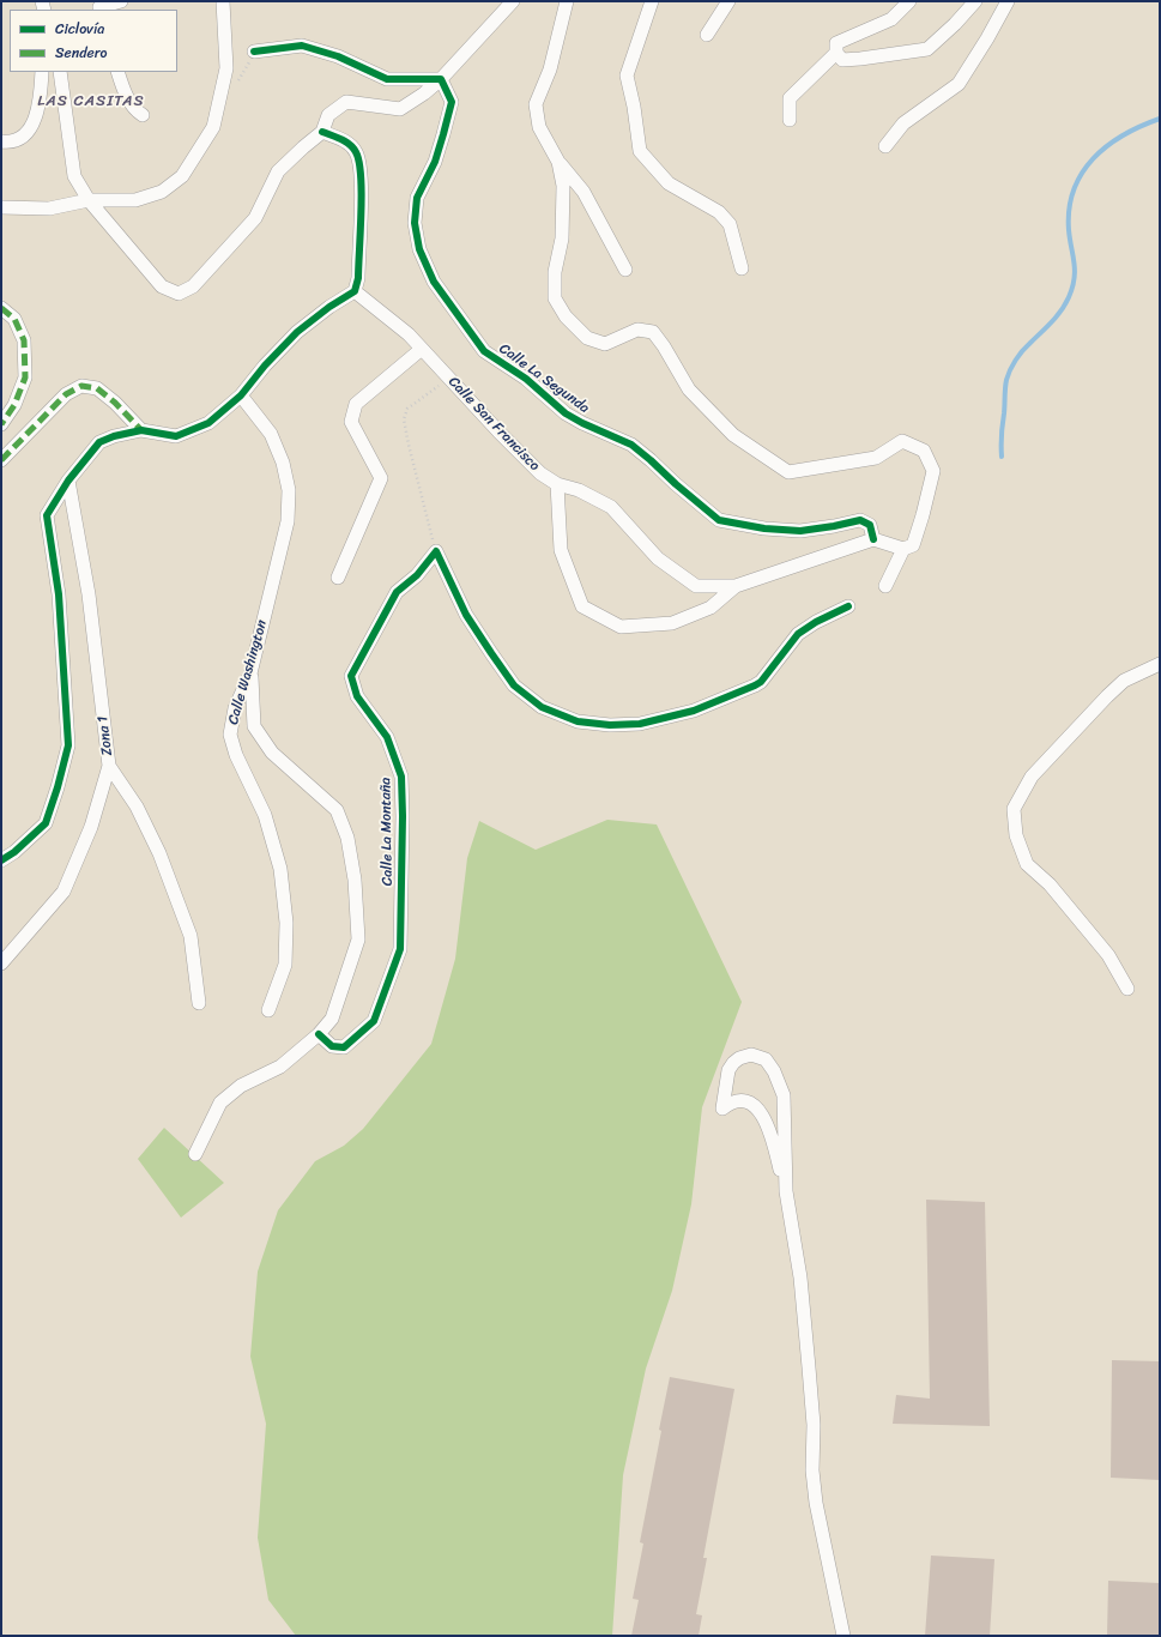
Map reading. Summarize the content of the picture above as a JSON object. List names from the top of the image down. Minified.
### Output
{"streets":{"street":["Calle La Segunda","Calle San Francisco","Calle Washington","Zona 1","Calle La Montaña"]},"crossings":[["Calle La Segunda","Calle San Francisco"]],"districts":["LAS CASITAS"],"legend":["Ciclovía","Sendero"]}
